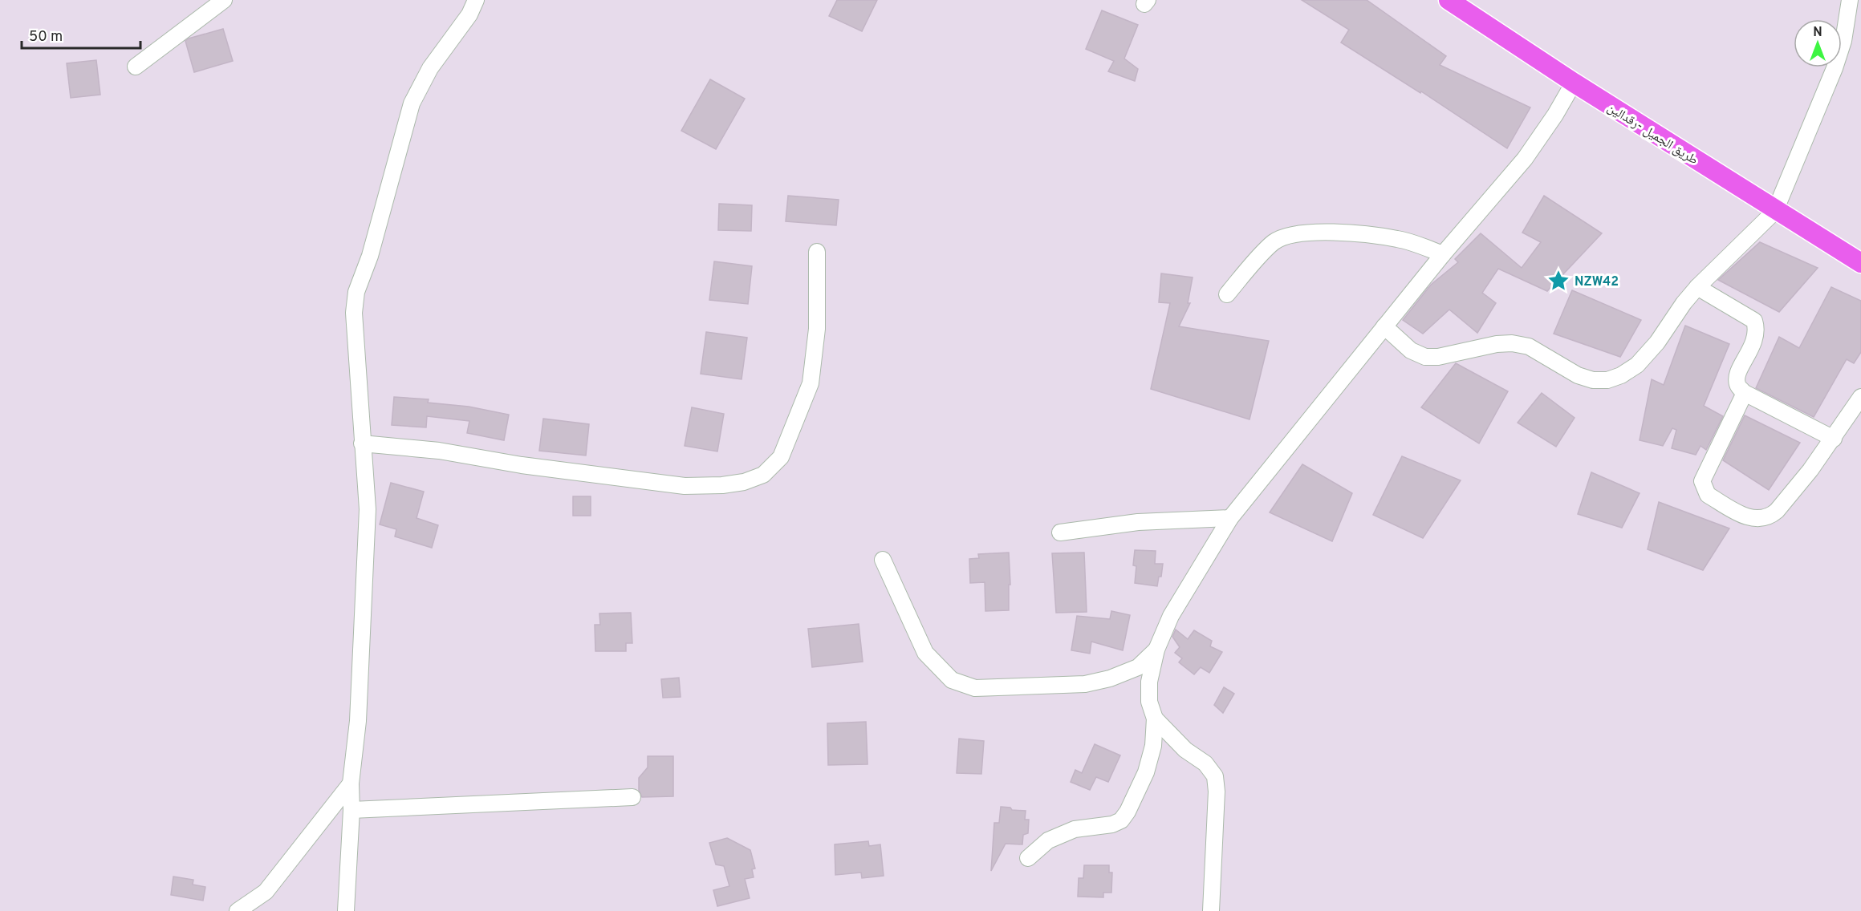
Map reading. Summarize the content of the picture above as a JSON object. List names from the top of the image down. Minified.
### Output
{"streets":{"main road":["طريق الجميل -رقدالين"]},"places":{"place":["NZW42"]},"scale_bar":"50 m","north":"top"}
